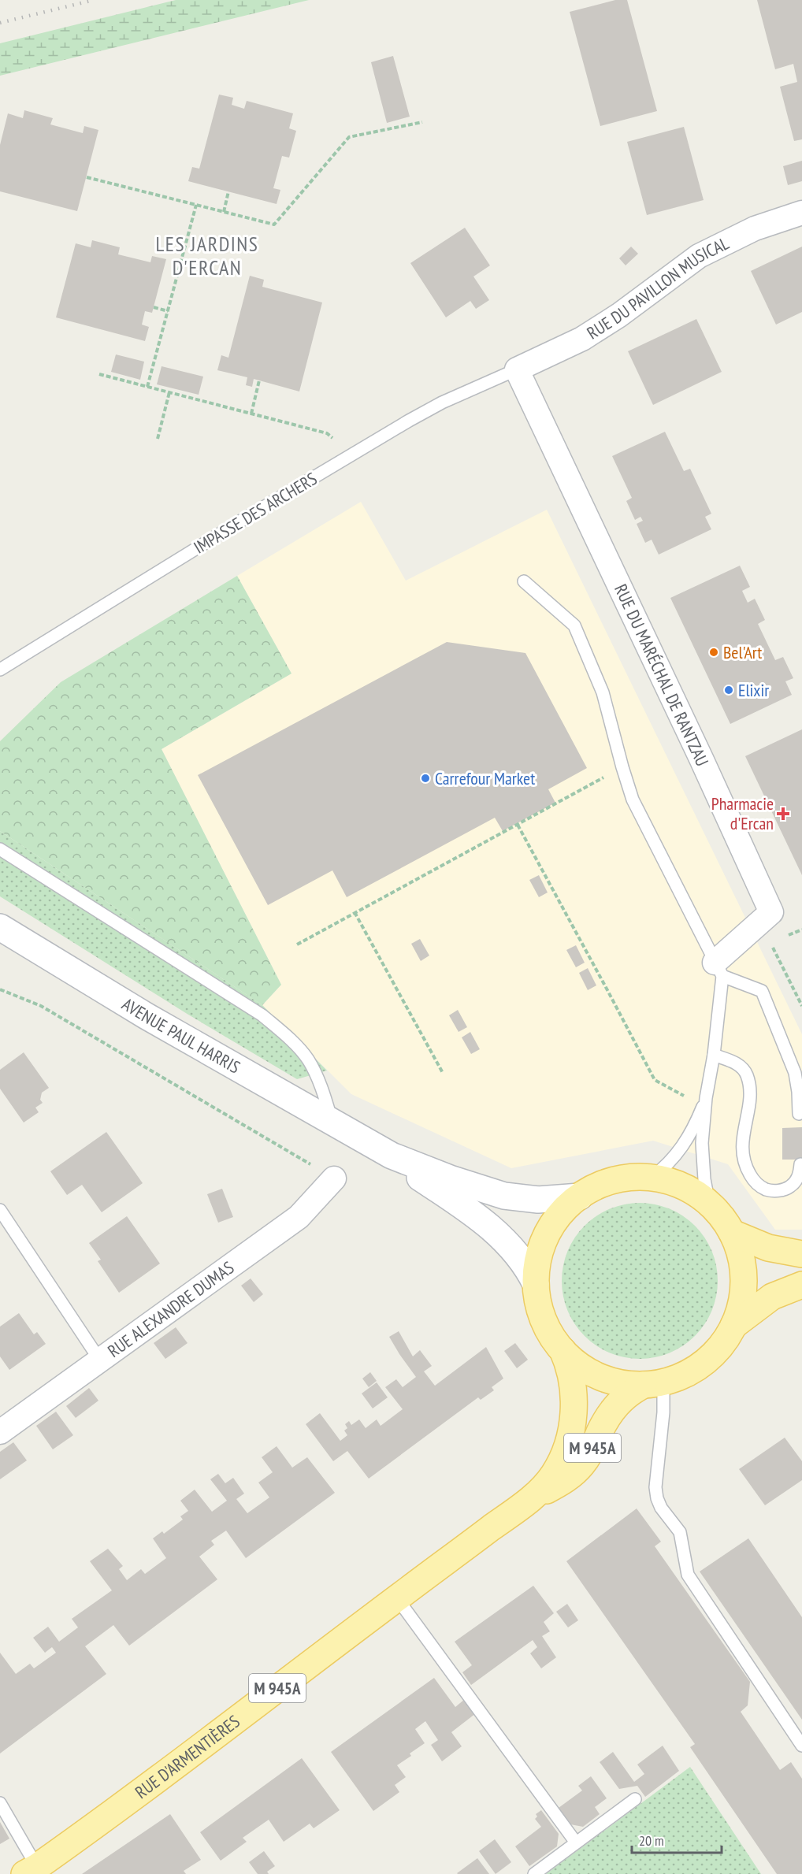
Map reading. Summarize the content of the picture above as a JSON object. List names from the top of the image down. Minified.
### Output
{"streets":{"main road":["AVENUE PAUL HARRIS","M 945A","RUE D'ARMENTIÈRES"],"street":["RUE DU PAVILLON MUSICAL","RUE DU MARÉCHAL DE RANTZAU","RUE ALEXANDRE DUMAS"],"lane":["IMPASSE DES ARCHERS"]},"crossings":[["RUE DU PAVILLON MUSICAL","IMPASSE DES ARCHERS"],["RUE DU PAVILLON MUSICAL","RUE DU MARÉCHAL DE RANTZAU"],["IMPASSE DES ARCHERS","RUE DU MARÉCHAL DE RANTZAU"]],"districts":["LES JARDINS D'ERCAN"],"places":{"other":["Bel'Art","Elixir","Carrefour Market"],"health":["Pharmacie d'Ercan"]},"scale_bar":"20 m"}
